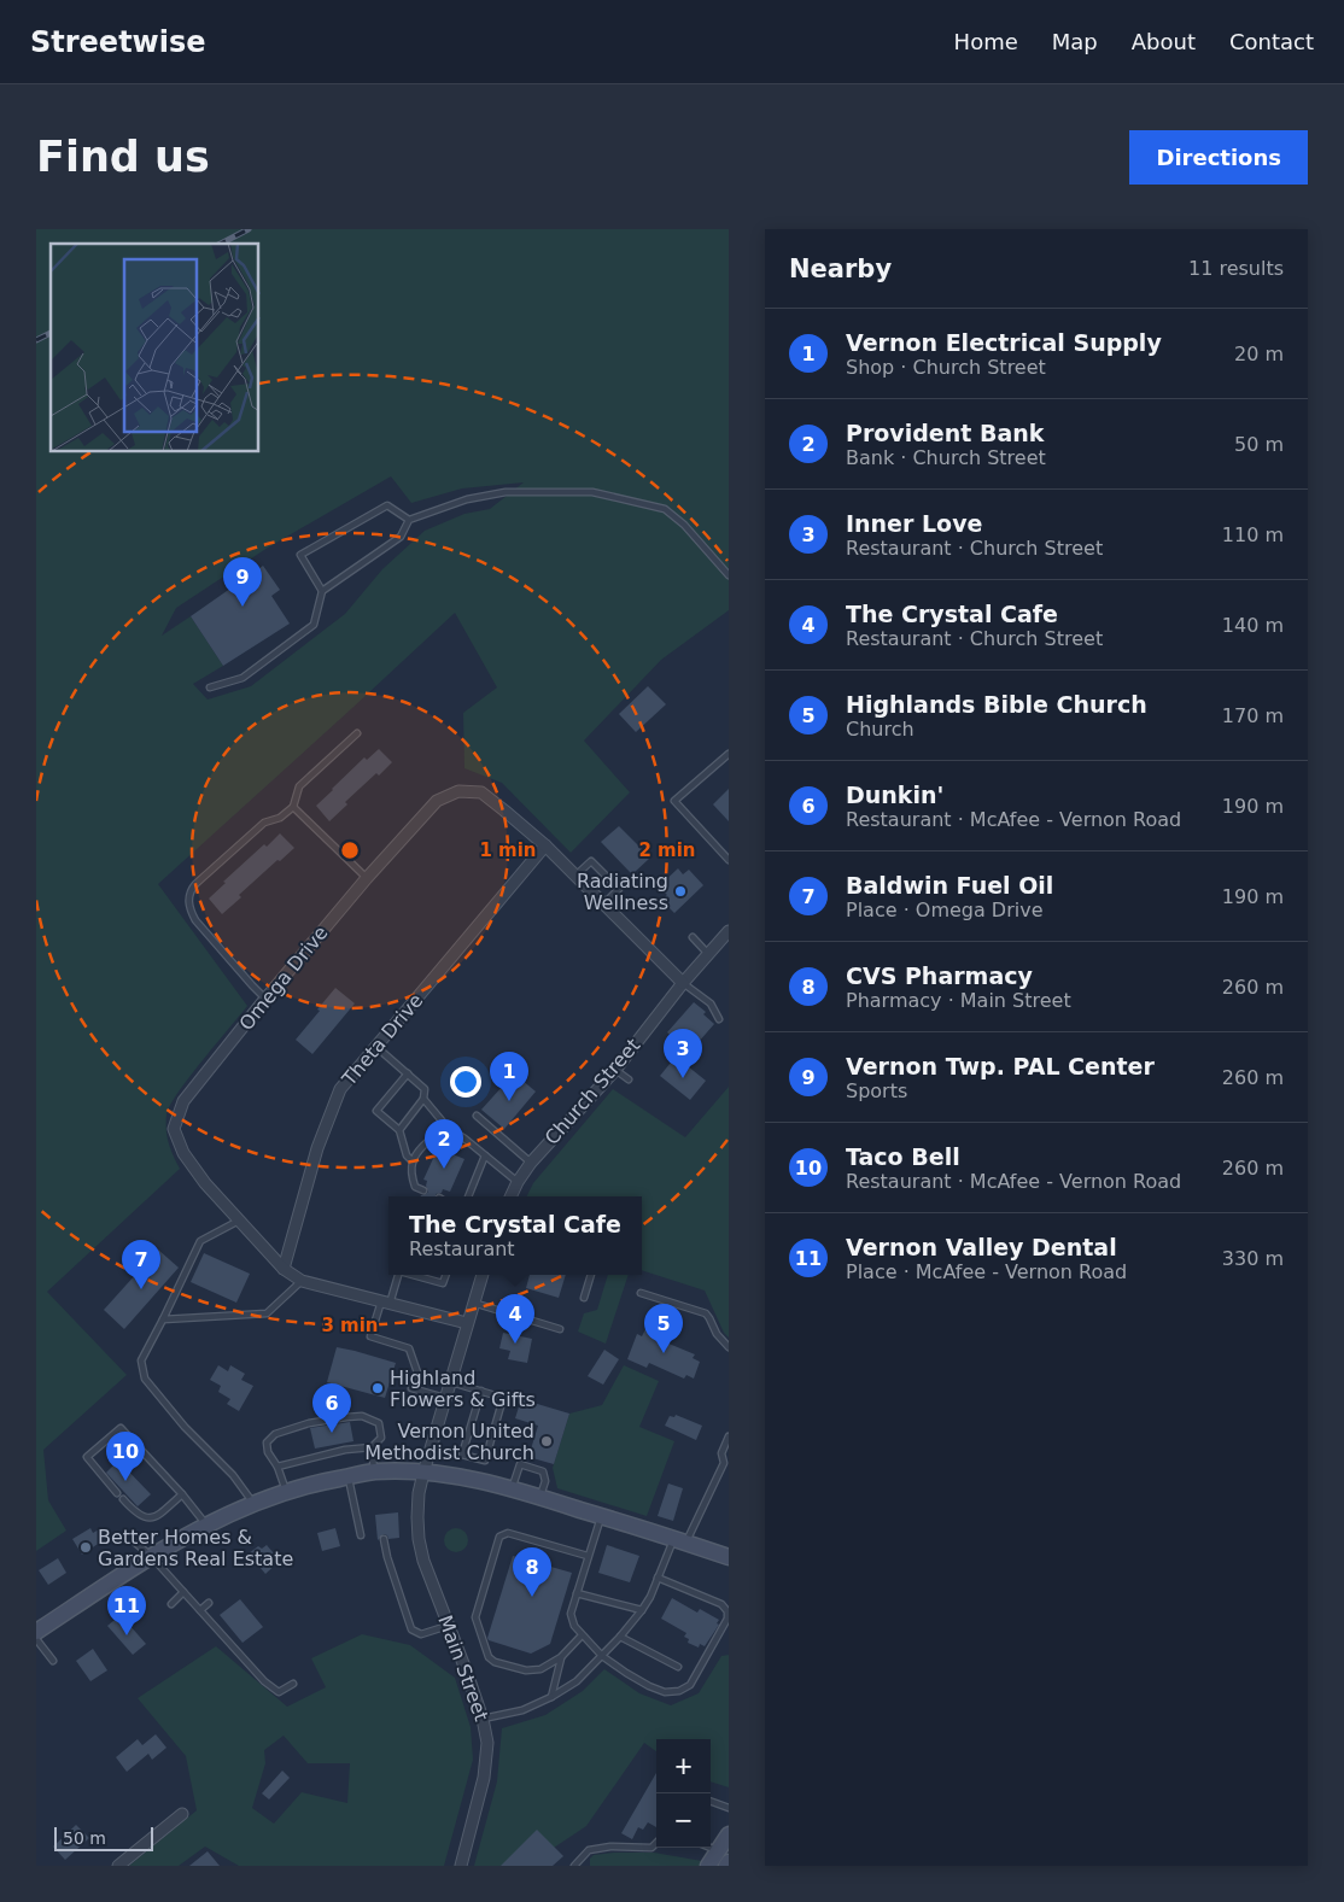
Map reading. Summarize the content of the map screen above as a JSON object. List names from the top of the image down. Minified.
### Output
{"streets":{"street":["Omega Drive","Theta Drive","Church Street","Main Street"]},"crossings":[["Omega Drive","Theta Drive"],["Omega Drive","Church Street"]],"places":["Radiating Wellness","Highland Flowers & Gifts","Vernon United Methodist Church","Better Homes & Gardens Real Estate"],"scale_bar":"50 m","page":{"header":"Streetwise","nav":["Home","Map","About","Contact"],"buttons":"Directions","title":"Find us","heading":["Nearby","11 results"],"list":[{"mark":"1","name":"Vernon Electrical Supply","note":"Shop · Church Street","value":"20 m"},{"mark":"2","name":"Provident Bank","note":"Bank · Church Street","value":"50 m"},{"mark":"3","name":"Inner Love","note":"Restaurant · Church Street","value":"110 m"},{"mark":"4","name":"The Crystal Cafe","note":"Restaurant · Church Street","value":"140 m"},{"mark":"5","name":"Highlands Bible Church","note":"Church","value":"170 m"},{"mark":"6","name":"Dunkin'","note":"Restaurant · McAfee - Vernon Road","value":"190 m"},{"mark":"7","name":"Baldwin Fuel Oil","note":"Place · Omega Drive","value":"190 m"},{"mark":"8","name":"CVS Pharmacy","note":"Pharmacy · Main Street","value":"260 m"},{"mark":"9","name":"Vernon Twp. PAL Center","note":"Sports","value":"260 m"},{"mark":"10","name":"Taco Bell","note":"Restaurant · McAfee - Vernon Road","value":"260 m"},{"mark":"11","name":"Vernon Valley Dental","note":"Place · McAfee - Vernon Road","value":"330 m"}],"pins":["9","3","1","2","7","4","5","6","10","8","11"],"popup":["The Crystal Cafe","Restaurant"],"map_buttons":["+","−"],"scale":"50 m"},"rings":["1 min","2 min","3 min"]}
